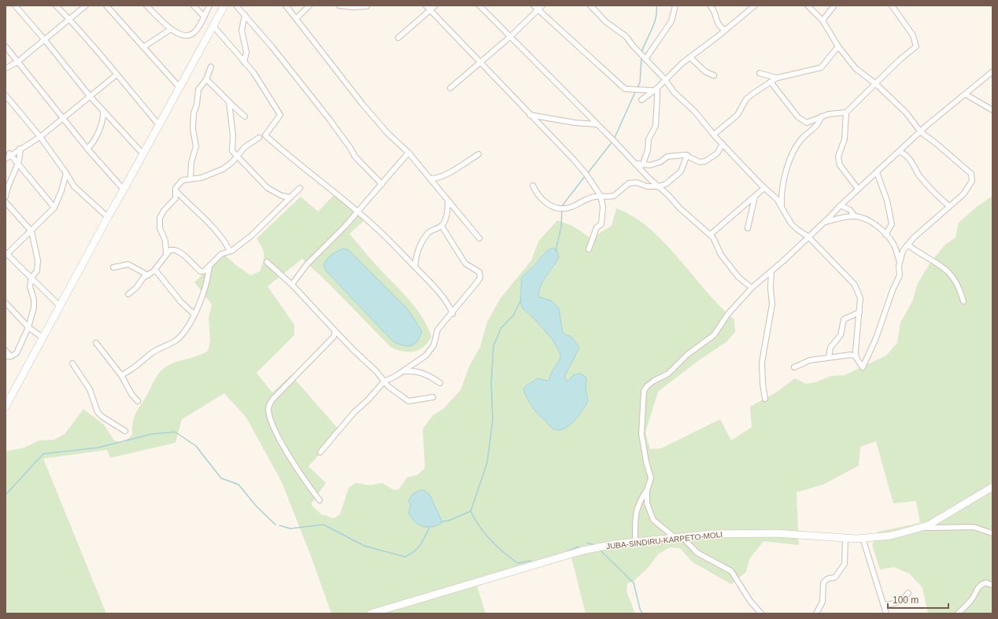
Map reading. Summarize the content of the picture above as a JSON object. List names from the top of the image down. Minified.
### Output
{"streets":{"main road":["JUBA-SINDIRU-KARPETO-MOLI"]},"scale_bar":"100 m"}
